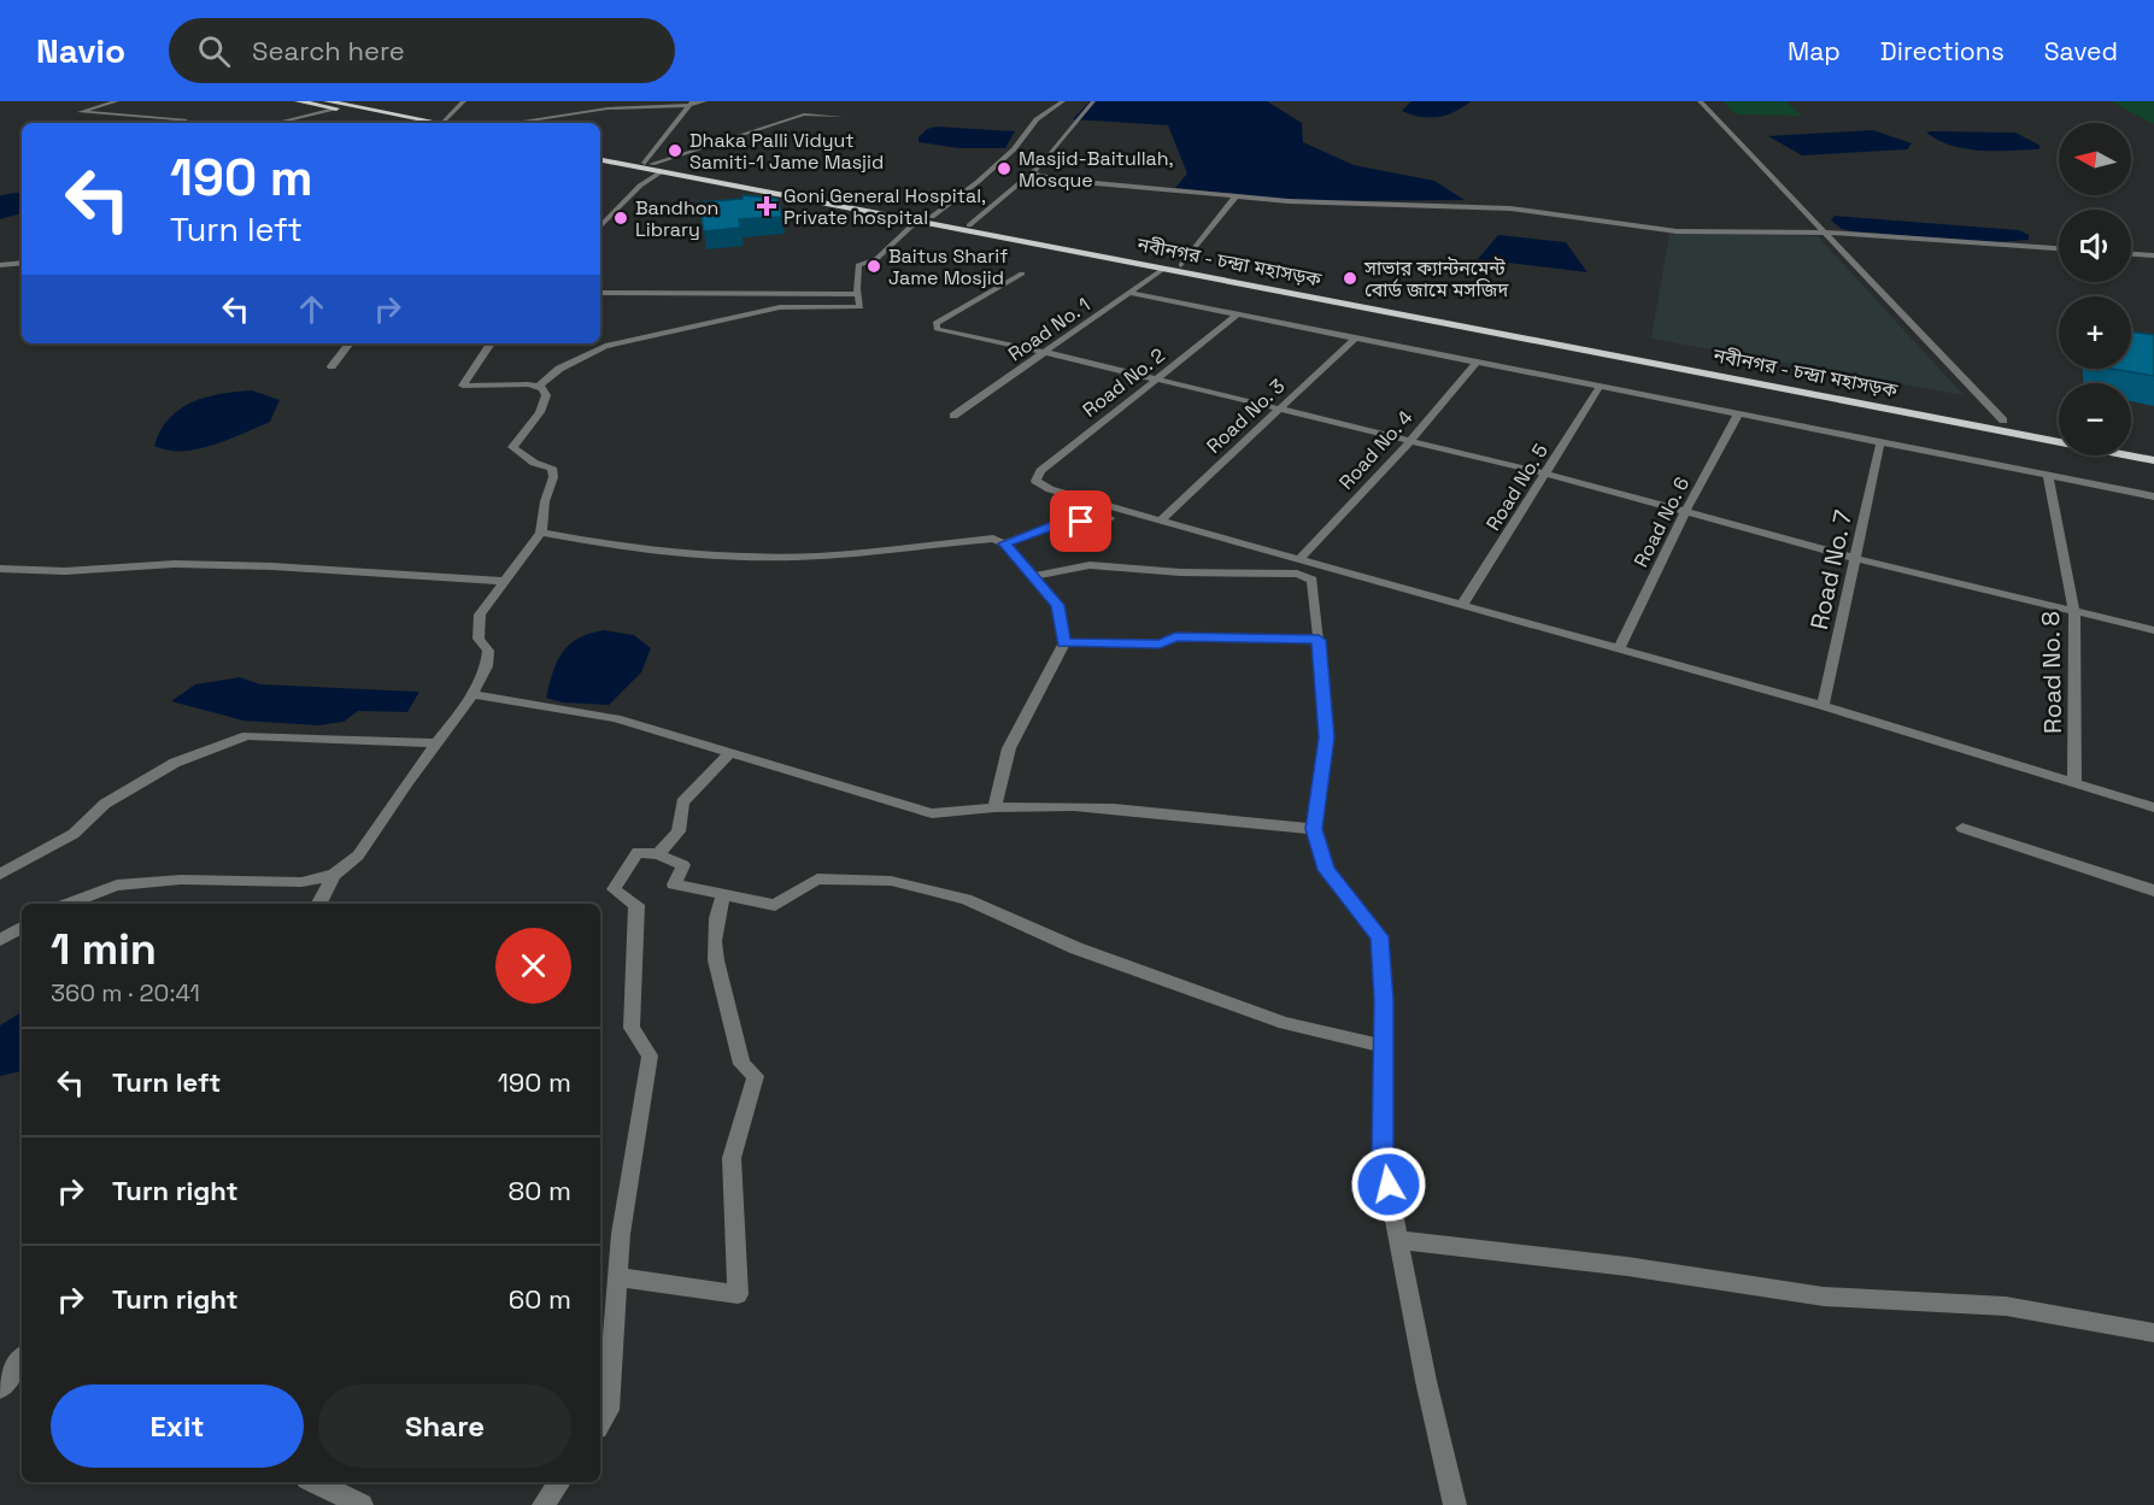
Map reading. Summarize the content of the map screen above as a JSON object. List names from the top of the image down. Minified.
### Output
{"streets":{"highway":["নবীনগর - চন্দ্রা মহাসড়ক"],"street":["Road No. 1","Road No. 2","Road No. 3","Road No. 4","Road No. 5","Road No. 6","Road No. 7","Road No. 8"]},"crossings":[["নবীনগর - চন্দ্রা মহাসড়ক","Road No. 1"],["Road No. 2","Road No. 3"]],"places":{"other":["Dhaka Palli Vidyut Samiti-1 Jame Masjid","Masjid-Baitullah, Mosque","Bandhon Library","Baitus Sharif Jame Mosjid","সাভার ক্যান্টনমেন্ট বোর্ড জামে মসজিদ"],"health":["Goni General Hospital, Private hospital"]},"north":"left","page":{"header":"Navio","search":"Search here","nav":["Map","Directions","Saved"],"map_buttons":["+","−"],"turn":["190 m","Turn left"],"heading":["1 min","360 m · 20:41"],"list":[{"name":"Turn left","value":"190 m"},{"name":"Turn right","value":"80 m"},{"name":"Turn right","value":"60 m"}],"buttons":["Exit","Share"]}}
